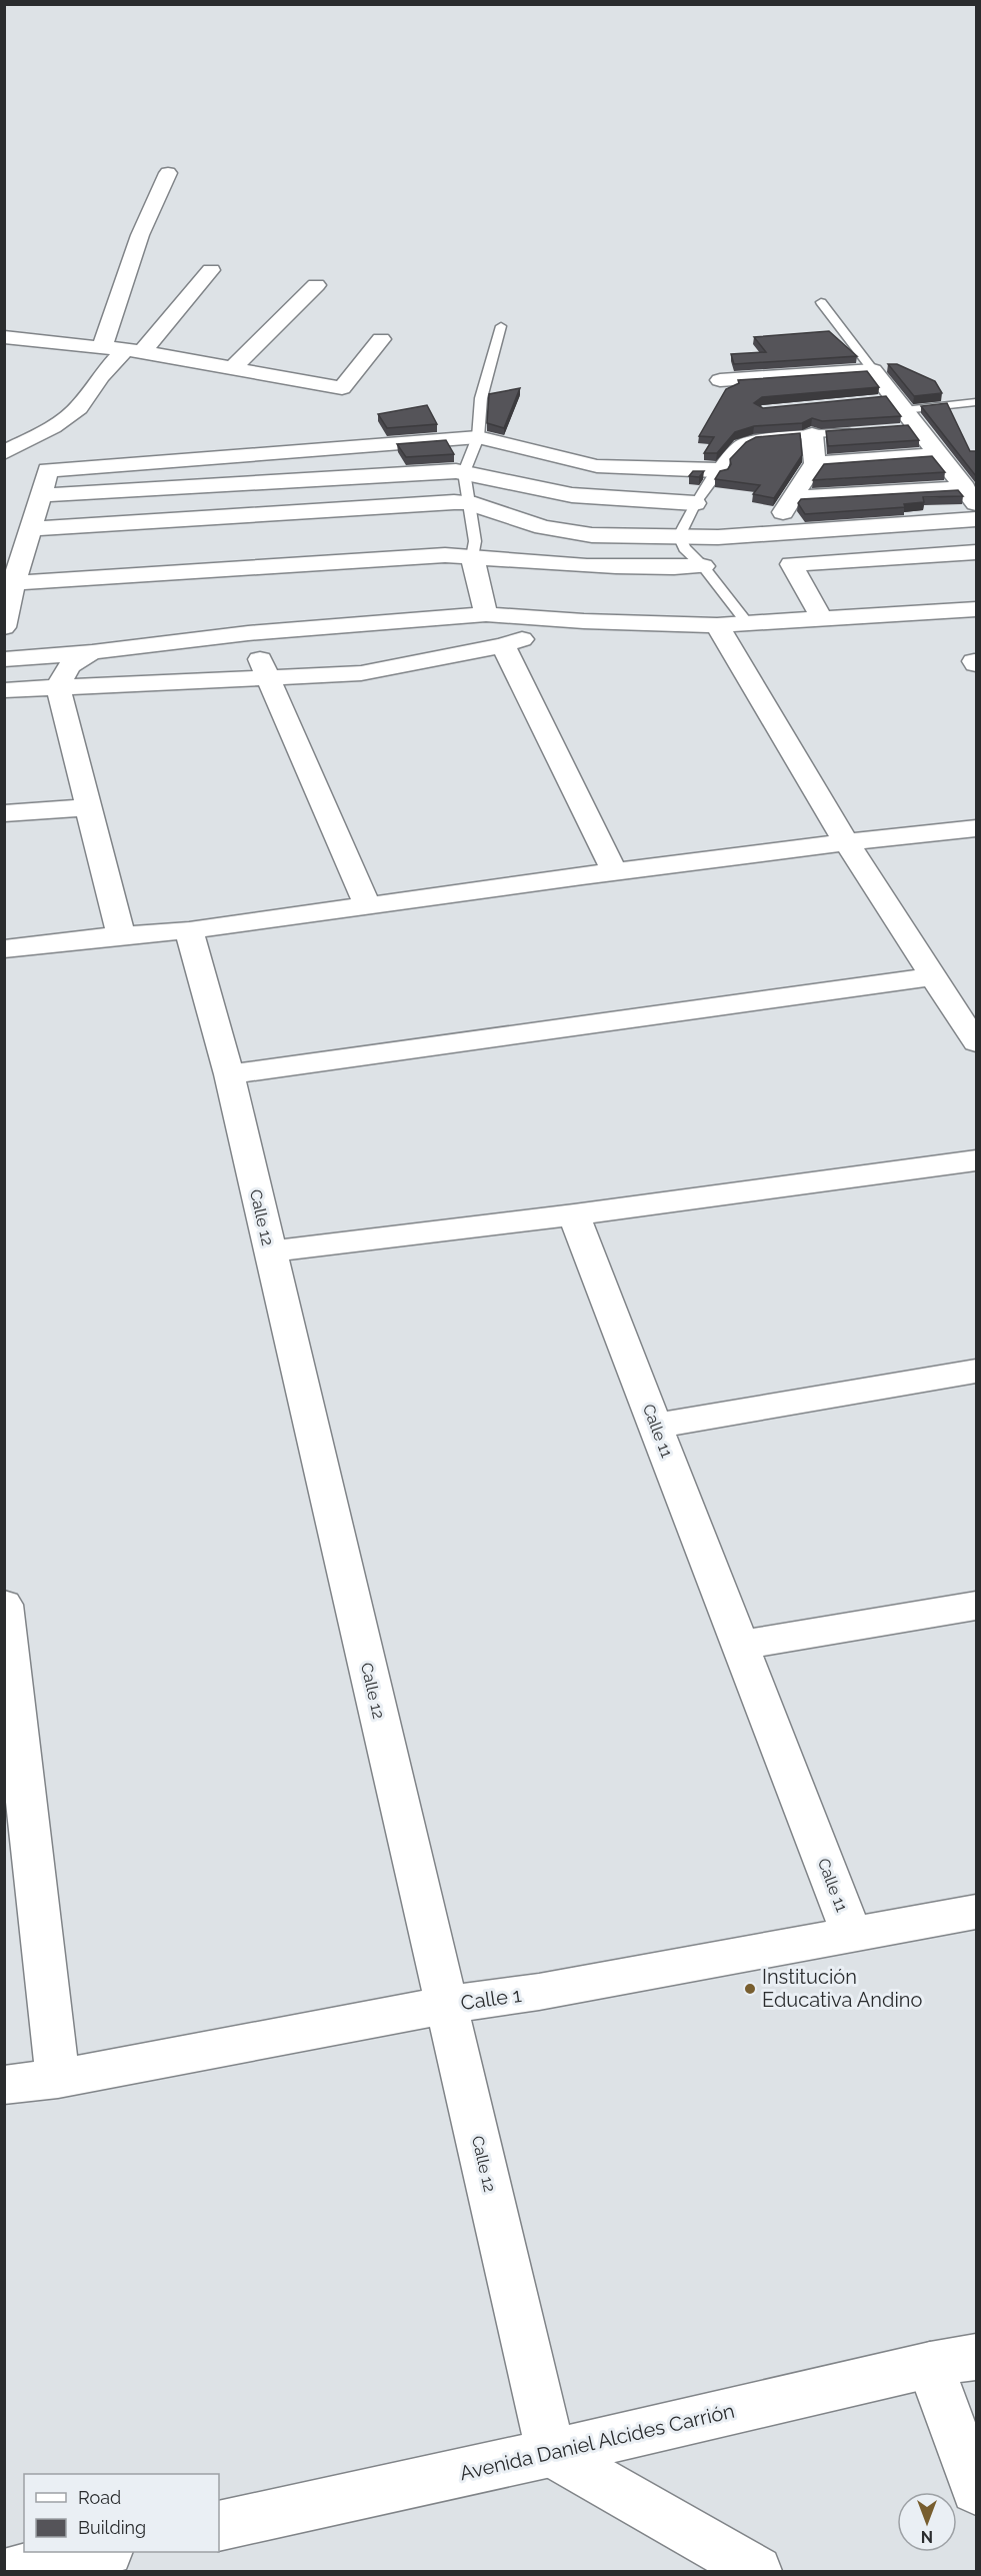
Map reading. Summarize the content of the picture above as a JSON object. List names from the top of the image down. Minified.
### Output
{"streets":{"street":["Calle 12","Calle 11","Calle 1","Avenida Daniel Alcides Carrión"]},"crossings":[["Calle 12","Calle 1"],["Calle 12","Avenida Daniel Alcides Carrión"],["Calle 11","Calle 1"]],"places":["Institución Educativa Andino"],"legend":["Road","Building"],"north":"bottom"}
